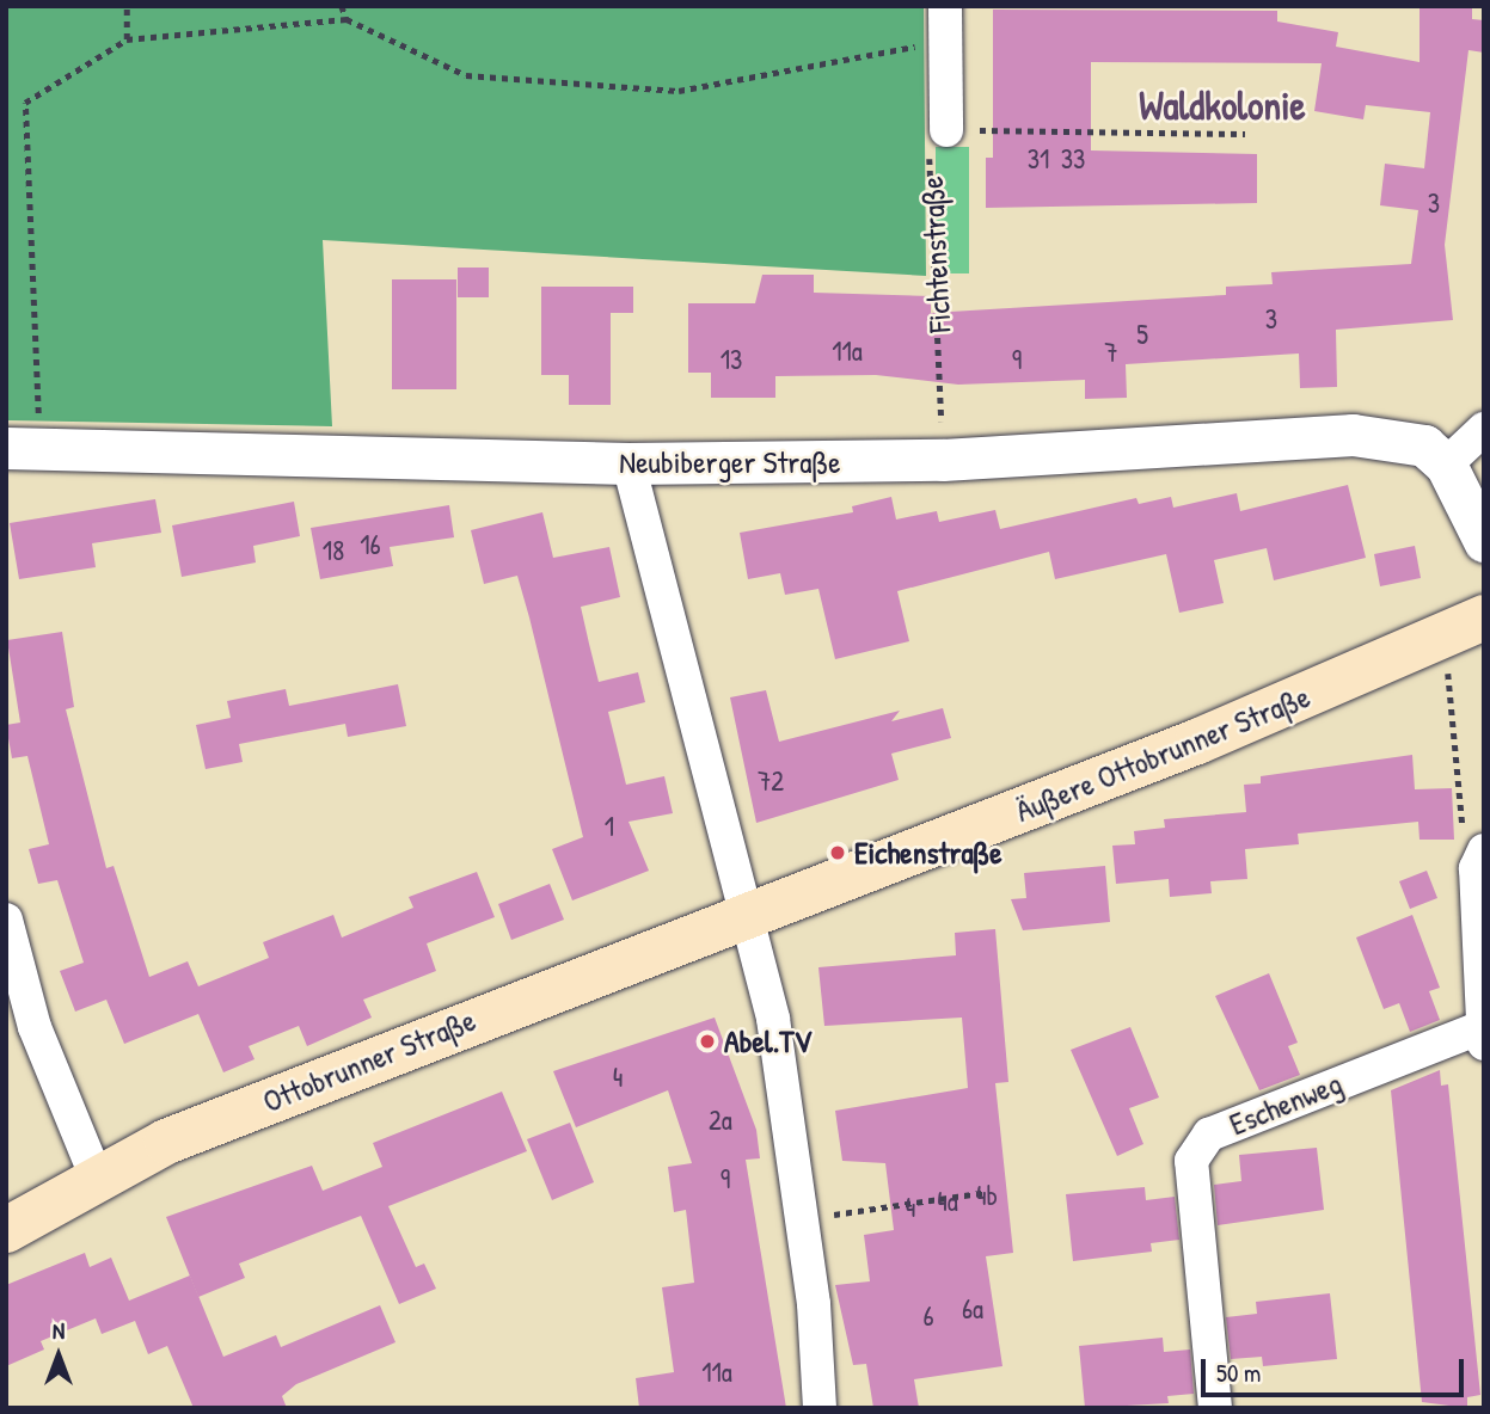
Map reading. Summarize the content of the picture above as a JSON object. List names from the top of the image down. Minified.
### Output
{"streets":{"main road":["Äußere Ottobrunner Straße","Ottobrunner Straße"],"street":["Fichtenstraße","Neubiberger Straße","Eschenweg"]},"crossings":[["Fichtenstraße","Neubiberger Straße"],["Äußere Ottobrunner Straße","Ottobrunner Straße"]],"districts":["Waldkolonie"],"places":["Eichenstraße","Abel.TV"],"house_numbers":["31","33","3","3","5","11a","7","13","9","16","18","72","1","4","2a","9","4b","4a","4","6a","6","11a"],"scale_bar":"50 m","north":"top"}
